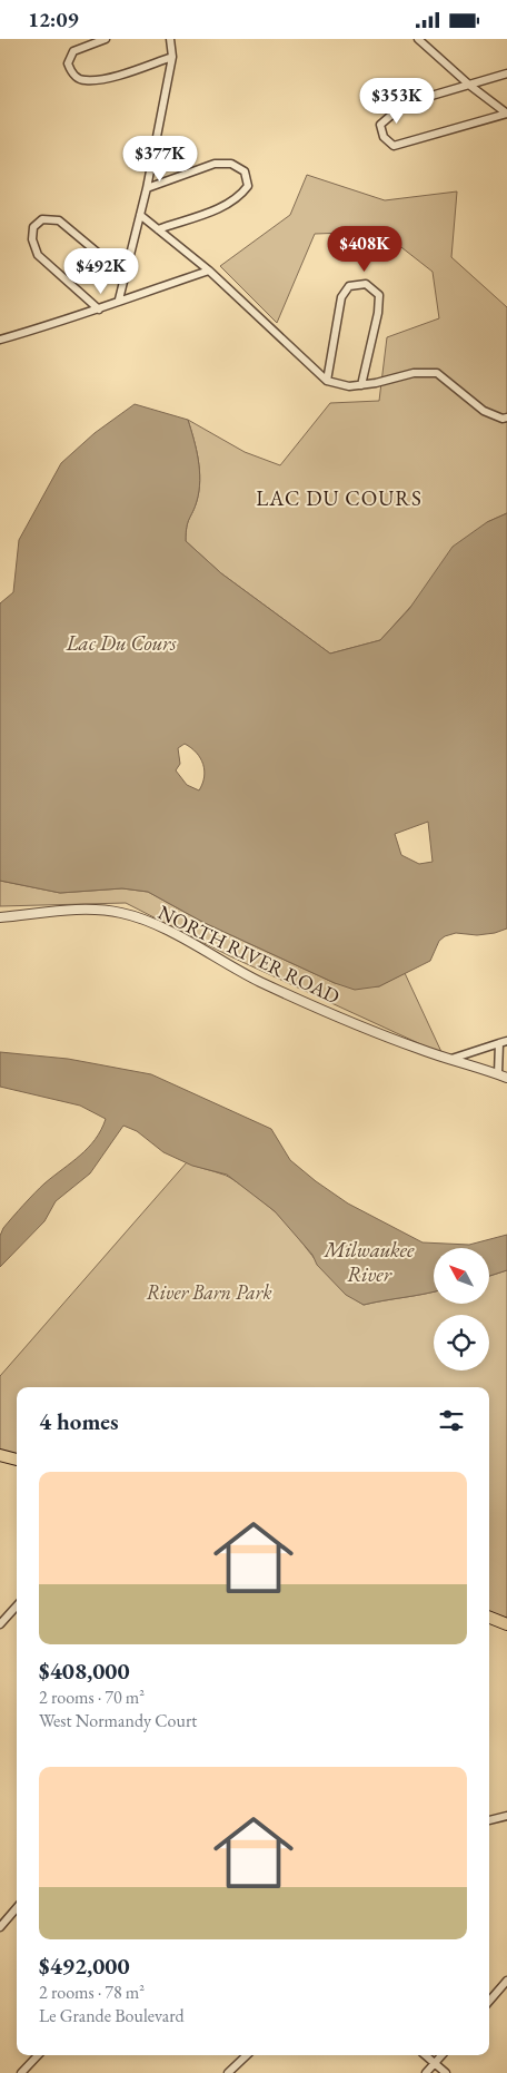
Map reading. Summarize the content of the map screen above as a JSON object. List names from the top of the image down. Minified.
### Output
{"streets":{"street":["NORTH RIVER ROAD"]},"districts":["LAC DU COURS"],"water":["Lac Du Cours","Milwaukee River"],"parks":["River Barn Park"],"north":"top left","page":{"status":"12:09","price":["$353K","$377K","$408K","$492K"],"heading":"4 homes","list":[{"name":"$408,000","note":"2 rooms · 70 m² · West Normandy Court"},{"name":"$492,000","note":"2 rooms · 78 m² · Le Grande Boulevard"}]}}
